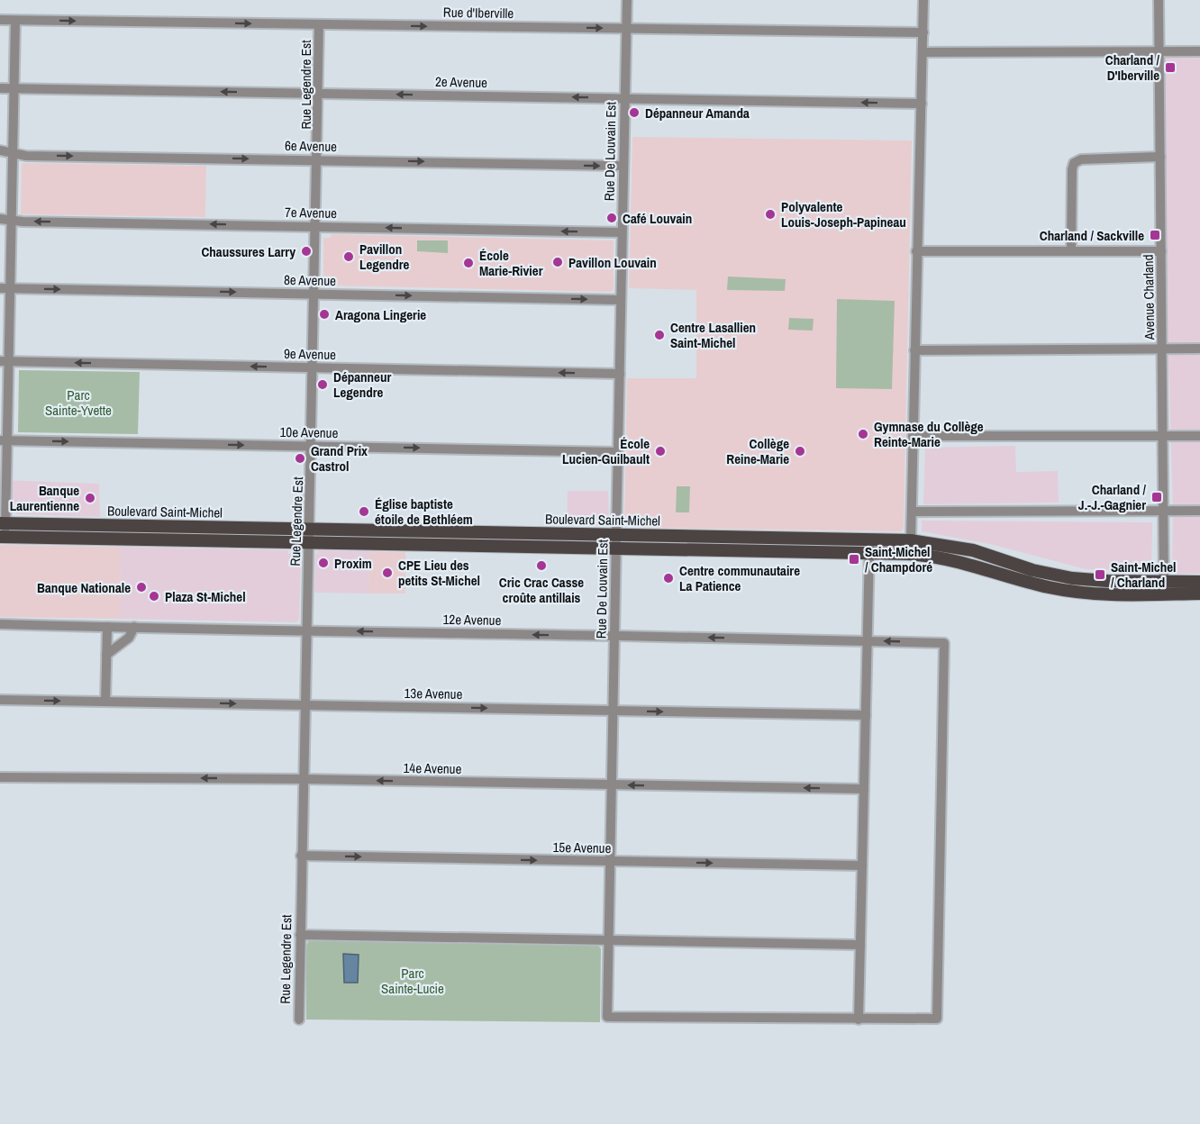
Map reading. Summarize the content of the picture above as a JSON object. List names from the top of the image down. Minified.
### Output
{"streets":{"main road":["Boulevard Saint-Michel"],"street":["Rue d'Iberville","2e Avenue","Rue Legendre Est","6e Avenue","Rue De Louvain Est","7e Avenue","8e Avenue","Avenue Charland","9e Avenue","10e Avenue","12e Avenue","13e Avenue","14e Avenue","15e Avenue"]},"crossings":[["Rue d'Iberville","Rue Legendre Est"],["Rue d'Iberville","Rue De Louvain Est"],["2e Avenue","Rue Legendre Est"],["2e Avenue","Rue De Louvain Est"],["Rue Legendre Est","6e Avenue"],["Rue Legendre Est","7e Avenue"],["Rue Legendre Est","8e Avenue"],["Rue Legendre Est","9e Avenue"],["Rue Legendre Est","10e Avenue"],["Rue Legendre Est","Boulevard Saint-Michel"],["Rue Legendre Est","12e Avenue"],["Rue Legendre Est","13e Avenue"],["Rue Legendre Est","14e Avenue"],["Rue Legendre Est","15e Avenue"],["6e Avenue","Rue De Louvain Est"],["Rue De Louvain Est","7e Avenue"],["Rue De Louvain Est","8e Avenue"],["Rue De Louvain Est","9e Avenue"],["Rue De Louvain Est","10e Avenue"],["Rue De Louvain Est","Boulevard Saint-Michel"],["Rue De Louvain Est","12e Avenue"],["Rue De Louvain Est","13e Avenue"],["Rue De Louvain Est","14e Avenue"],["Rue De Louvain Est","15e Avenue"],["Avenue Charland","Boulevard Saint-Michel"]],"one_way":["Rue d'Iberville","2e Avenue","6e Avenue","7e Avenue","8e Avenue","9e Avenue","10e Avenue","13e Avenue","14e Avenue"],"parks":["Parc Sainte-Yvette","Parc Sainte-Lucie"],"places":{"transit":["Charland / D'Iberville","Charland / Sackville","Charland / J.-J.-Gagnier","Saint-Michel / Champdoré","Saint-Michel / Charland"],"other":["Dépanneur Amanda","Polyvalente Louis-Joseph-Papineau","Café Louvain","Chaussures Larry","Pavillon Legendre","Pavillon Louvain","École Marie-Rivier","Aragona Lingerie","Centre Lasallien Saint-Michel","Dépanneur Legendre","Gymnase du Collège Reinte-Marie","École Lucien-Guilbault","Collège Reine-Marie","Grand Prix Castrol","Banque Laurentienne","Église baptiste étoile de Bethléem","Proxim","Cric Crac Casse croûte antillais","CPE Lieu des petits St-Michel","Centre communautaire La Patience","Banque Nationale","Plaza St-Michel"]}}
